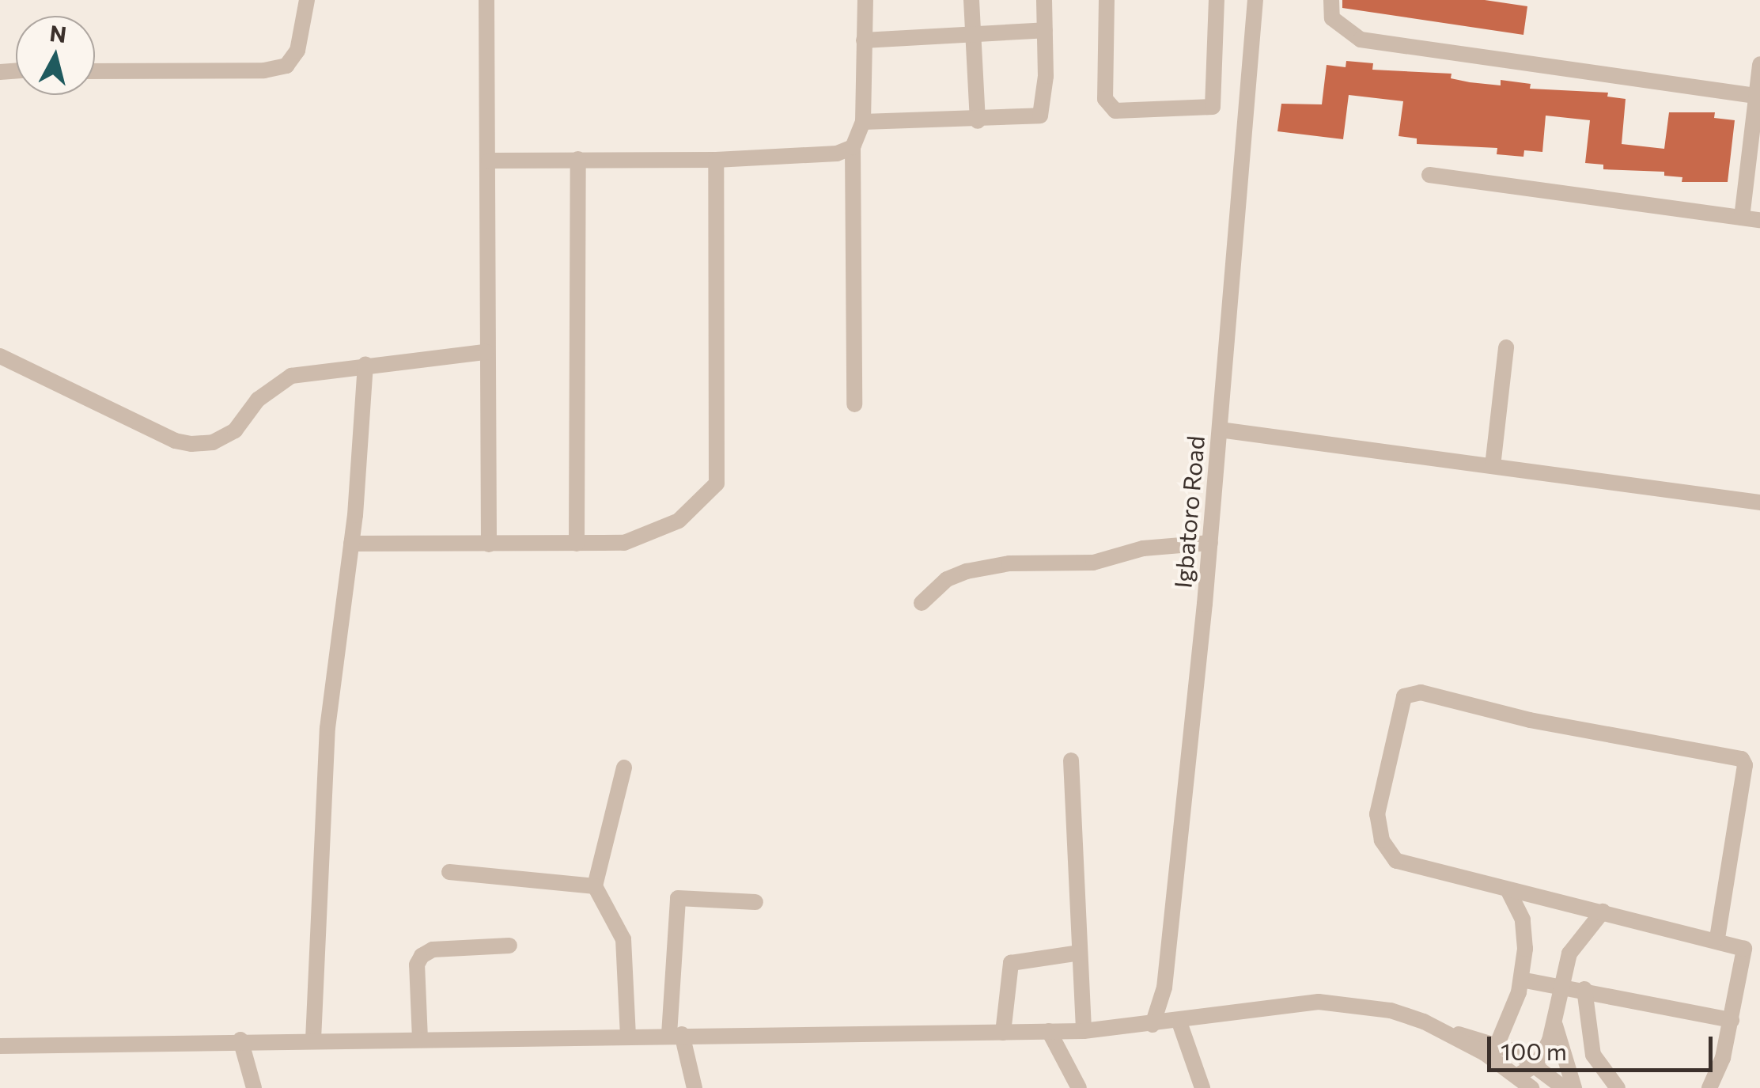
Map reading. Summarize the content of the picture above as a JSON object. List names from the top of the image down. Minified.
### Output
{"streets":{"street":["Igbatoro Road"]},"scale_bar":"100 m","north":"top"}
